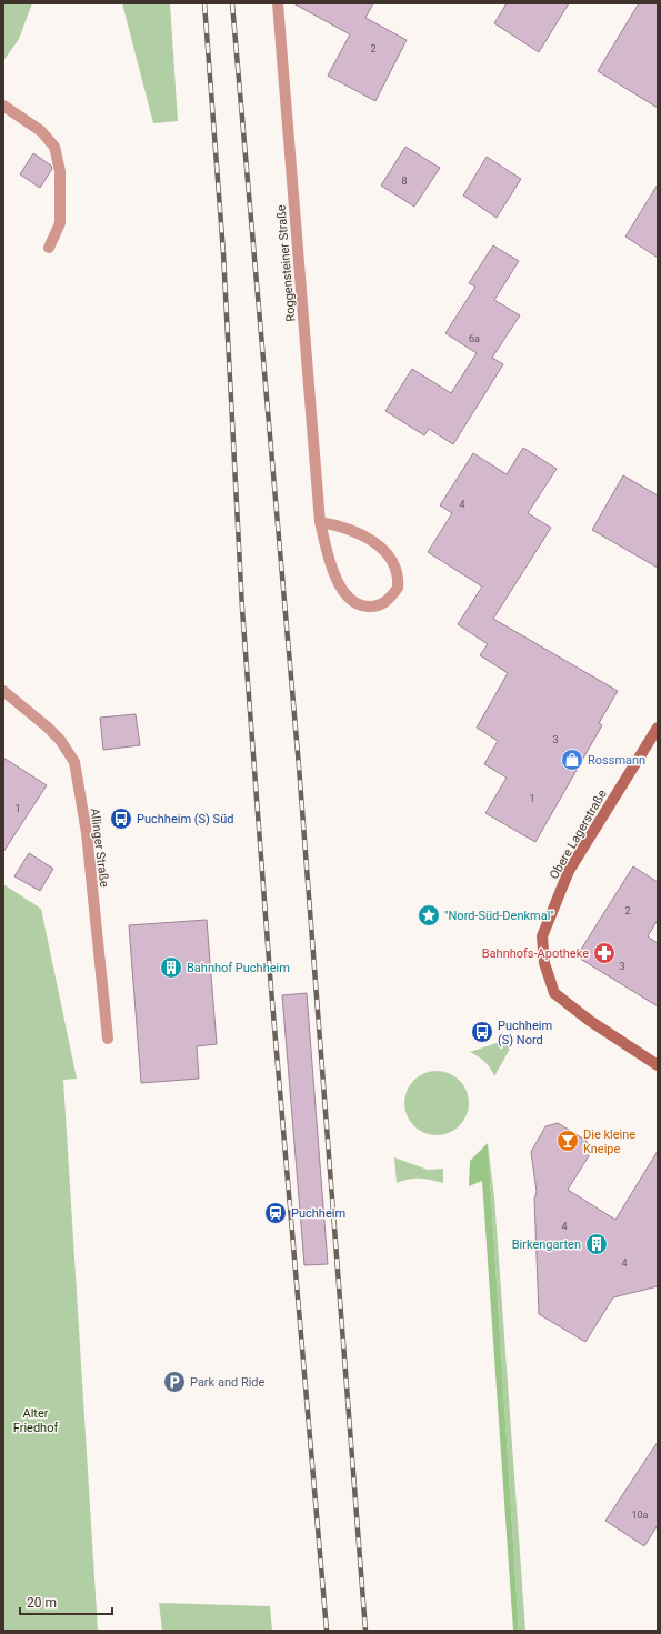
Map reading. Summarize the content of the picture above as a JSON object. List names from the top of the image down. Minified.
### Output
{"streets":{"street":["Roggensteiner Straße","Obere Lagerstraße","Allinger Straße"]},"parks":["Alter Friedhof"],"places":{"shop":["Rossmann"],"bus stop":["Puchheim (S) Süd","Puchheim (S) Nord"],"place":["\"Nord-Süd-Denkmal\""],"pharmacy":["Bahnhofs-Apotheke"],"building":["Bahnhof Puchheim","Birkengarten"],"bar":["Die kleine Kneipe"],"station":["Puchheim"],"parking":["Park and Ride"]},"house_numbers":["2","8","6a","4","3","1","1","2","3","4","4","10a"],"scale_bar":"20 m"}
